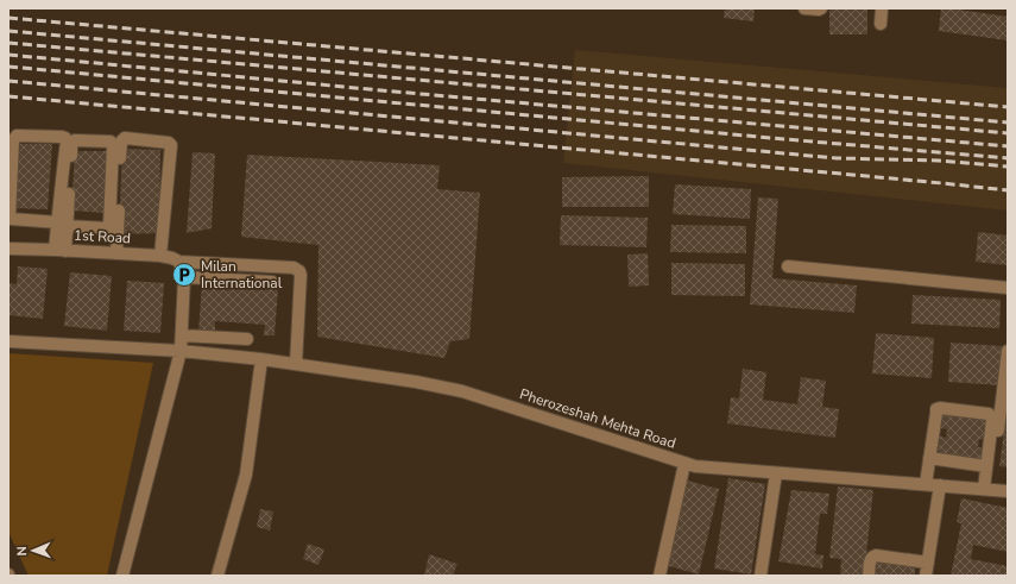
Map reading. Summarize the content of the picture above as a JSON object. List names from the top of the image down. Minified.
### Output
{"streets":{"street":["1st Road","Pherozeshah Mehta Road"]},"crossings":[["1st Road","Pherozeshah Mehta Road"]],"places":{"parking":["Milan International"]},"north":"left"}
